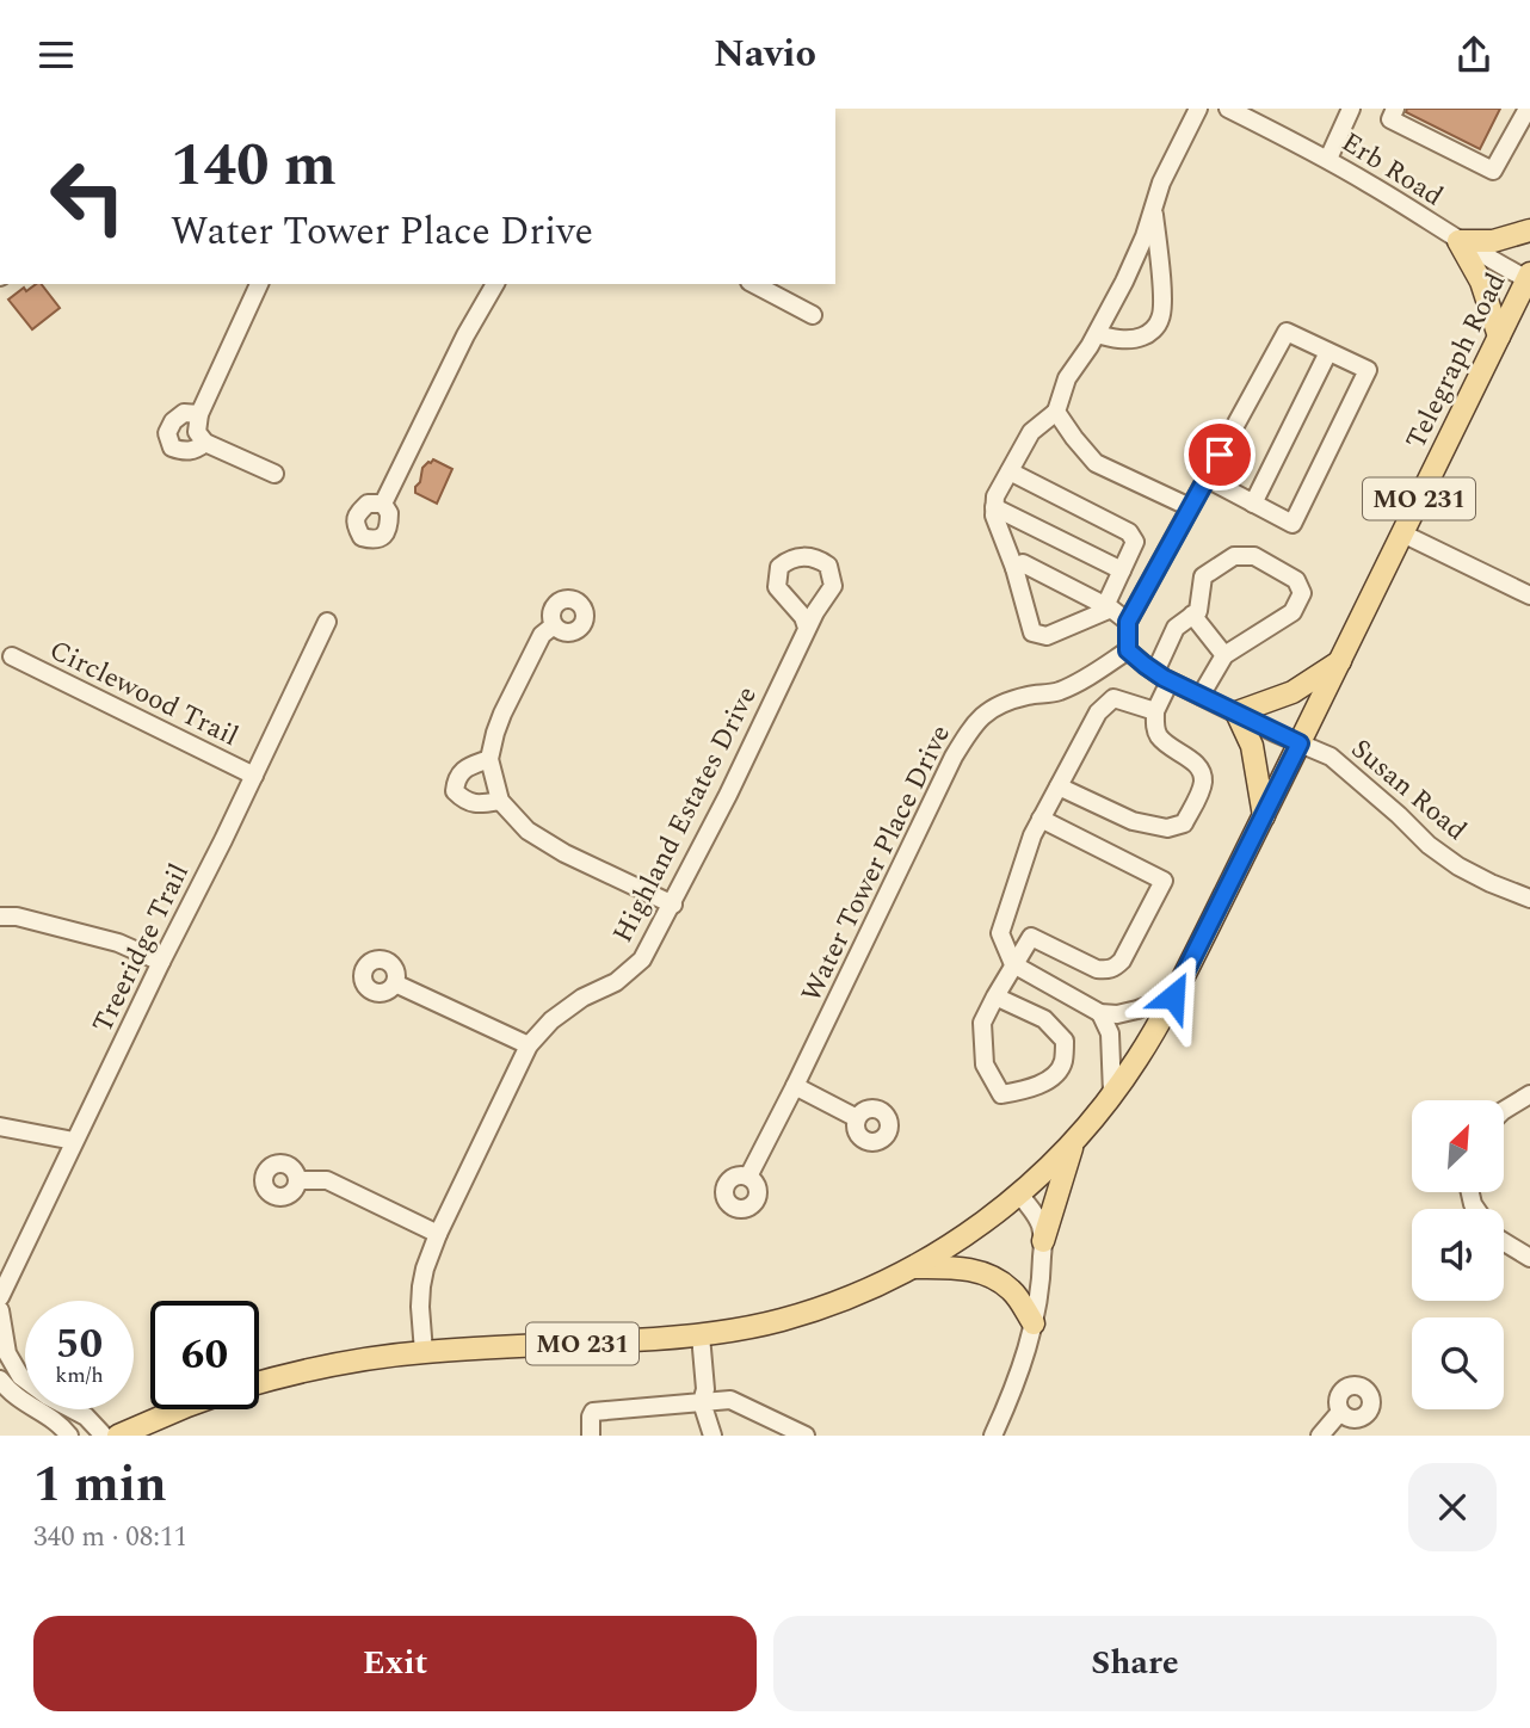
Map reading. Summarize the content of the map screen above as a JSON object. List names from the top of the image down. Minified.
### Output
{"streets":{"main road":["Telegraph Road","MO 231"],"street":["Erb Road","Circlewood Trail","Susan Road","Highland Estates Drive","Water Tower Place Drive","Treeridge Trail"]},"crossings":[["Erb Road","Telegraph Road"],["Telegraph Road","Susan Road"],["Telegraph Road","Highland Estates Drive"],["Circlewood Trail","Treeridge Trail"]],"north":"top right","page":{"header":"Navio","turn":["140 m","Water Tower Place Drive"],"speed":"50 km/h","limit":"60","heading":["1 min","340 m · 08:11"],"buttons":["Exit","Share"]}}
